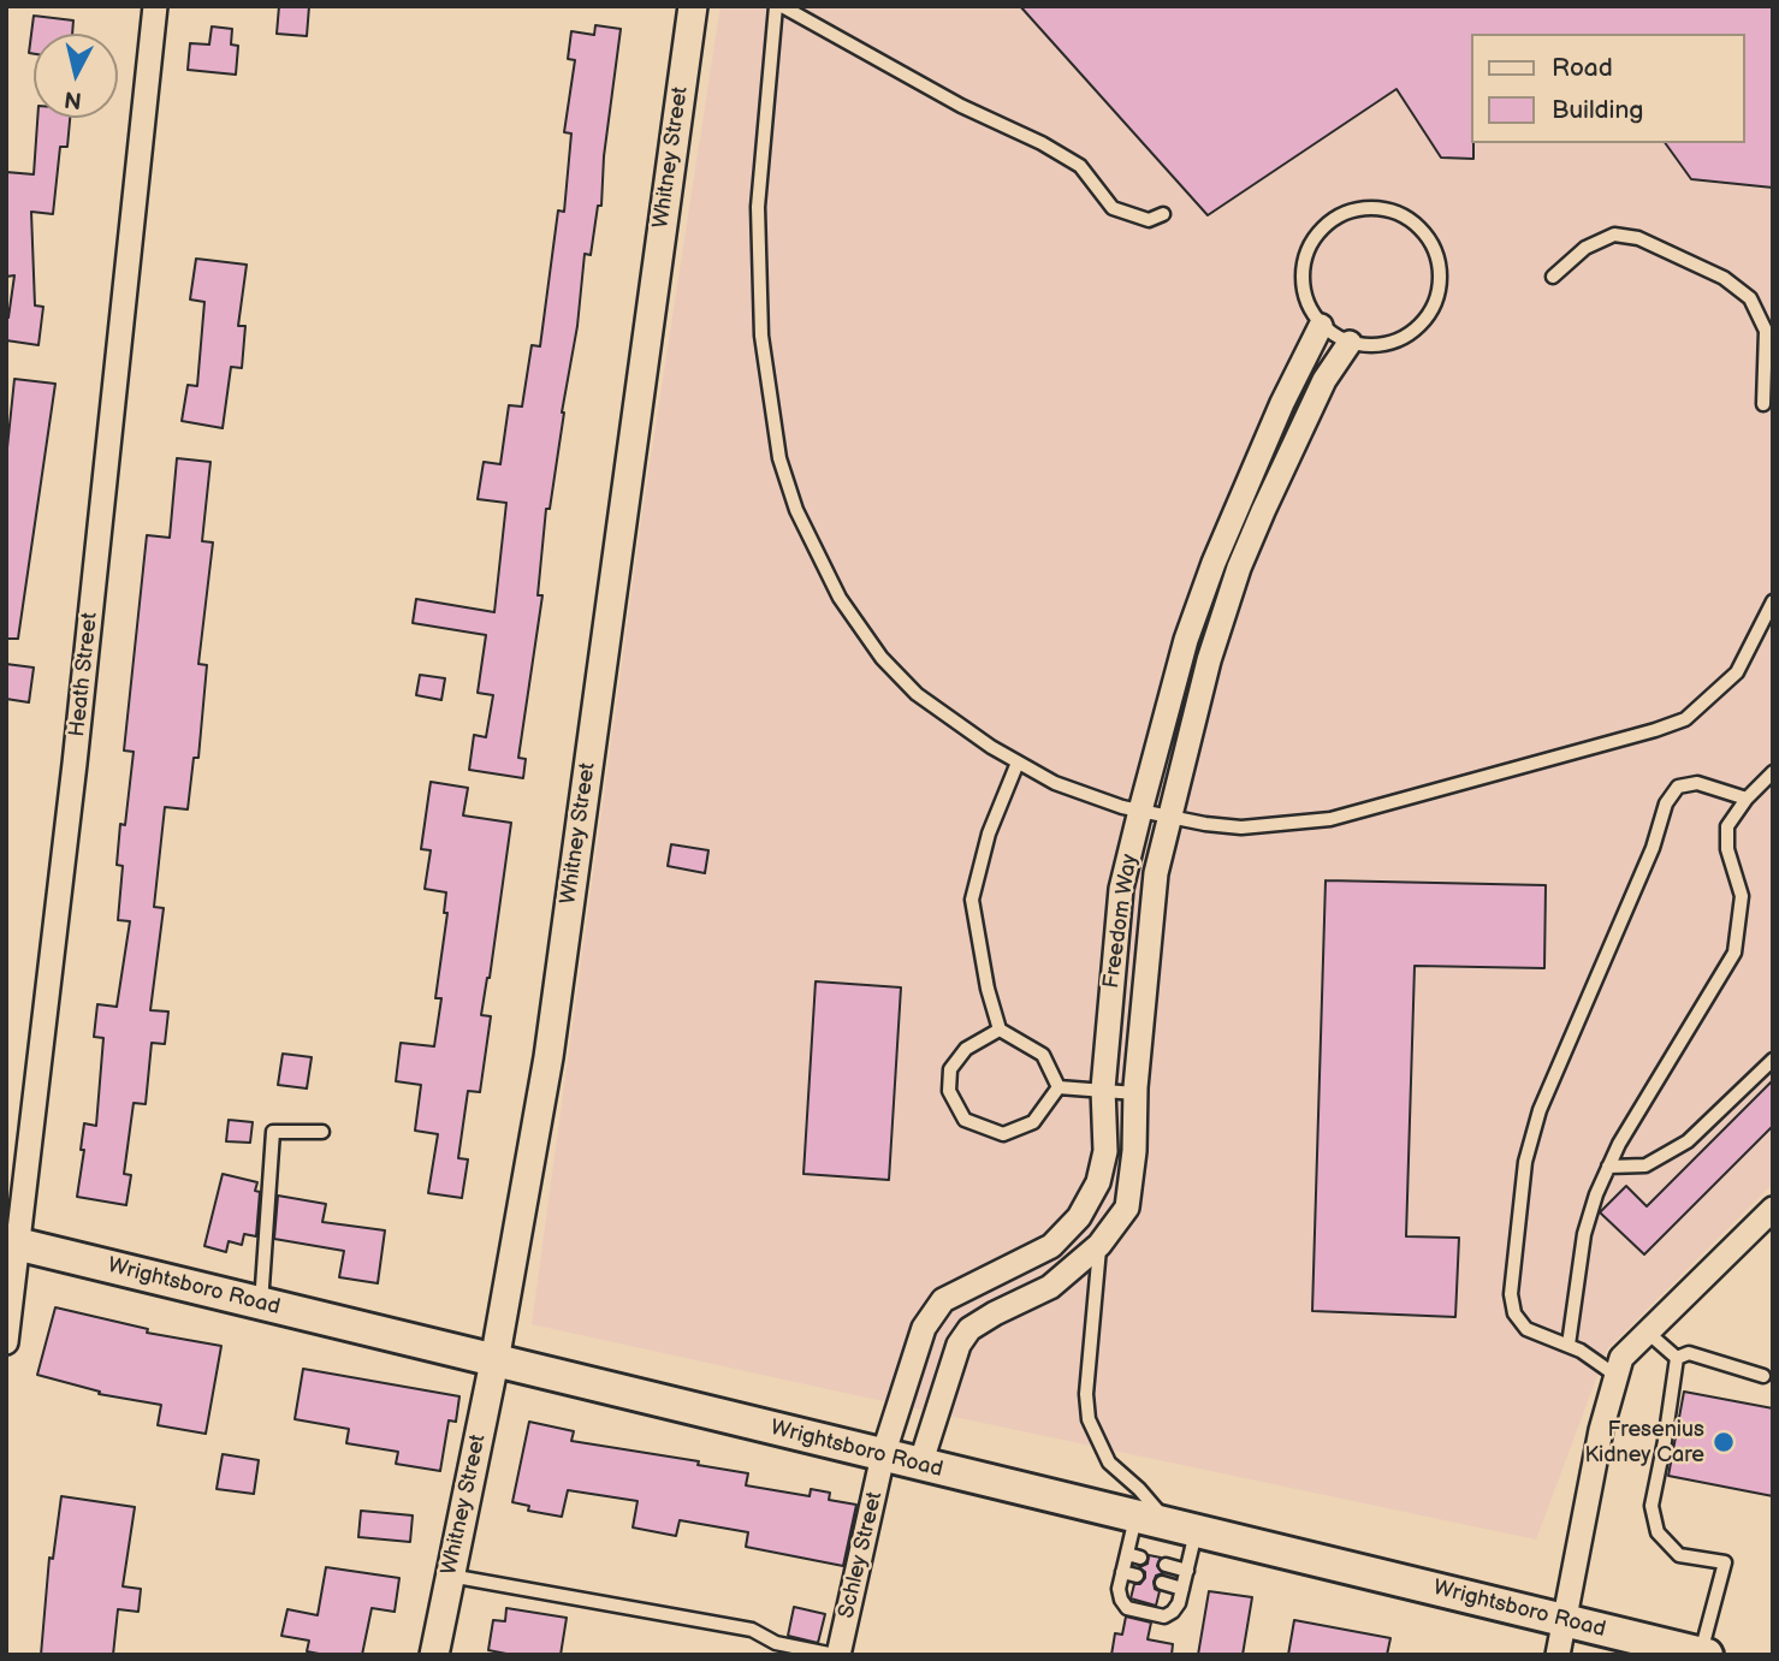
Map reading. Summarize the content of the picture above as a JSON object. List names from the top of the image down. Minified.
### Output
{"streets":{"main road":["Wrightsboro Road"],"street":["Whitney Street","Heath Street","Freedom Way","Schley Street"]},"crossings":[["Whitney Street","Wrightsboro Road"],["Heath Street","Wrightsboro Road"],["Freedom Way","Wrightsboro Road"],["Freedom Way","Schley Street"],["Wrightsboro Road","Schley Street"]],"places":["Fresenius Kidney Care"],"legend":["Road","Building"],"north":"bottom"}
